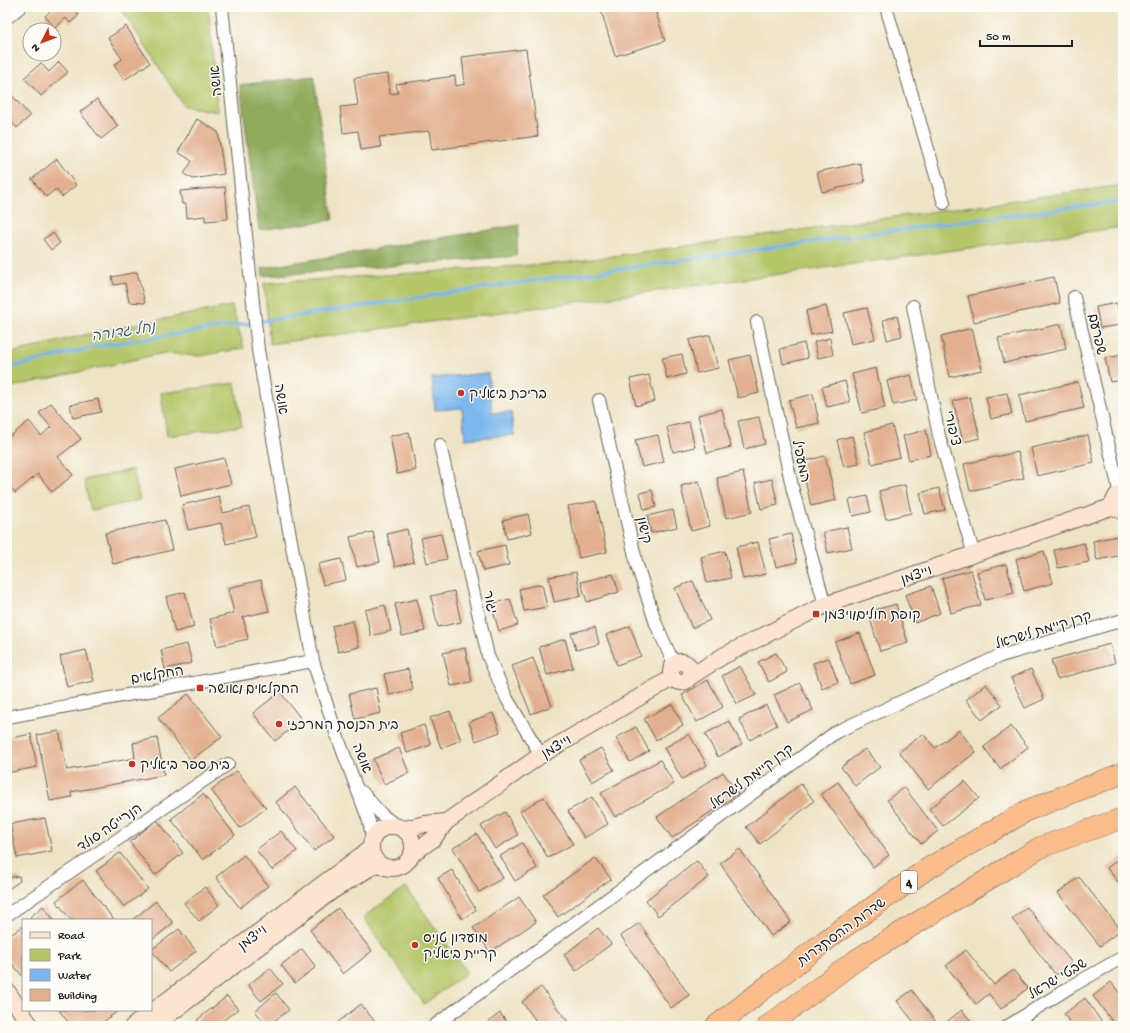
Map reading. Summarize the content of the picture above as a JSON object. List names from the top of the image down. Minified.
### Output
{"streets":{"highway":["4","שדרות ההסתדרות"],"street":["אושה","שפרעם","ציפורי","המעפיל","קישון","וייצמן","יגור","קרן קיימת לישראל","החקלאים","הנרייטה סולד","שבטי ישראל"]},"crossings":[["אושה","וייצמן"],["אושה","החקלאים"],["שפרעם","וייצמן"],["ציפורי","וייצמן"],["המעפיל","וייצמן"],["קישון","וייצמן"],["וייצמן","יגור"]],"water":["נחל גדורה"],"places":{"other":["בריכת ביאליק","בית הכנסת המרכזי","בית ספר ביאליק","מועדון טניס קריית ביאליק"],"transit":["קופת חולים/ויצמן","החקלאים /אושה"]},"legend":["Road","Park","Water","Building"],"scale_bar":"50 m","north":"bottom left"}
